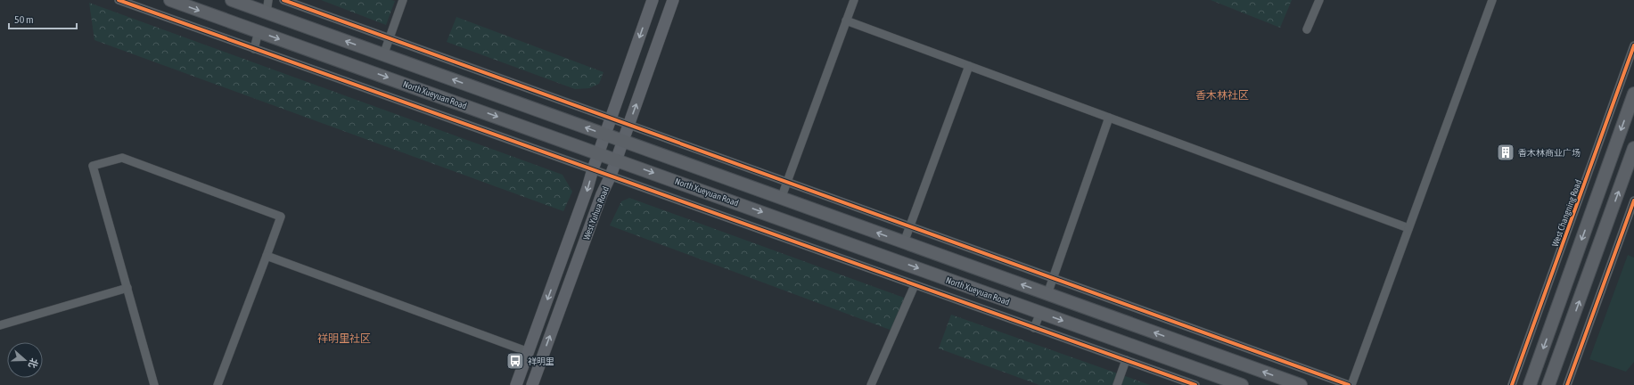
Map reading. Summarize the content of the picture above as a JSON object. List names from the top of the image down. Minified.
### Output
{"streets":{"main road":["North Xueyuan Road","West Yuhua Road"],"street":["West Changning Road"]},"crossings":[["North Xueyuan Road","West Yuhua Road"]],"districts":["香木林社区","祥明里社区"],"places":{"building":["香木林商业广场"],"bus stop":["祥明里"]},"scale_bar":"50 m","north":"right"}
